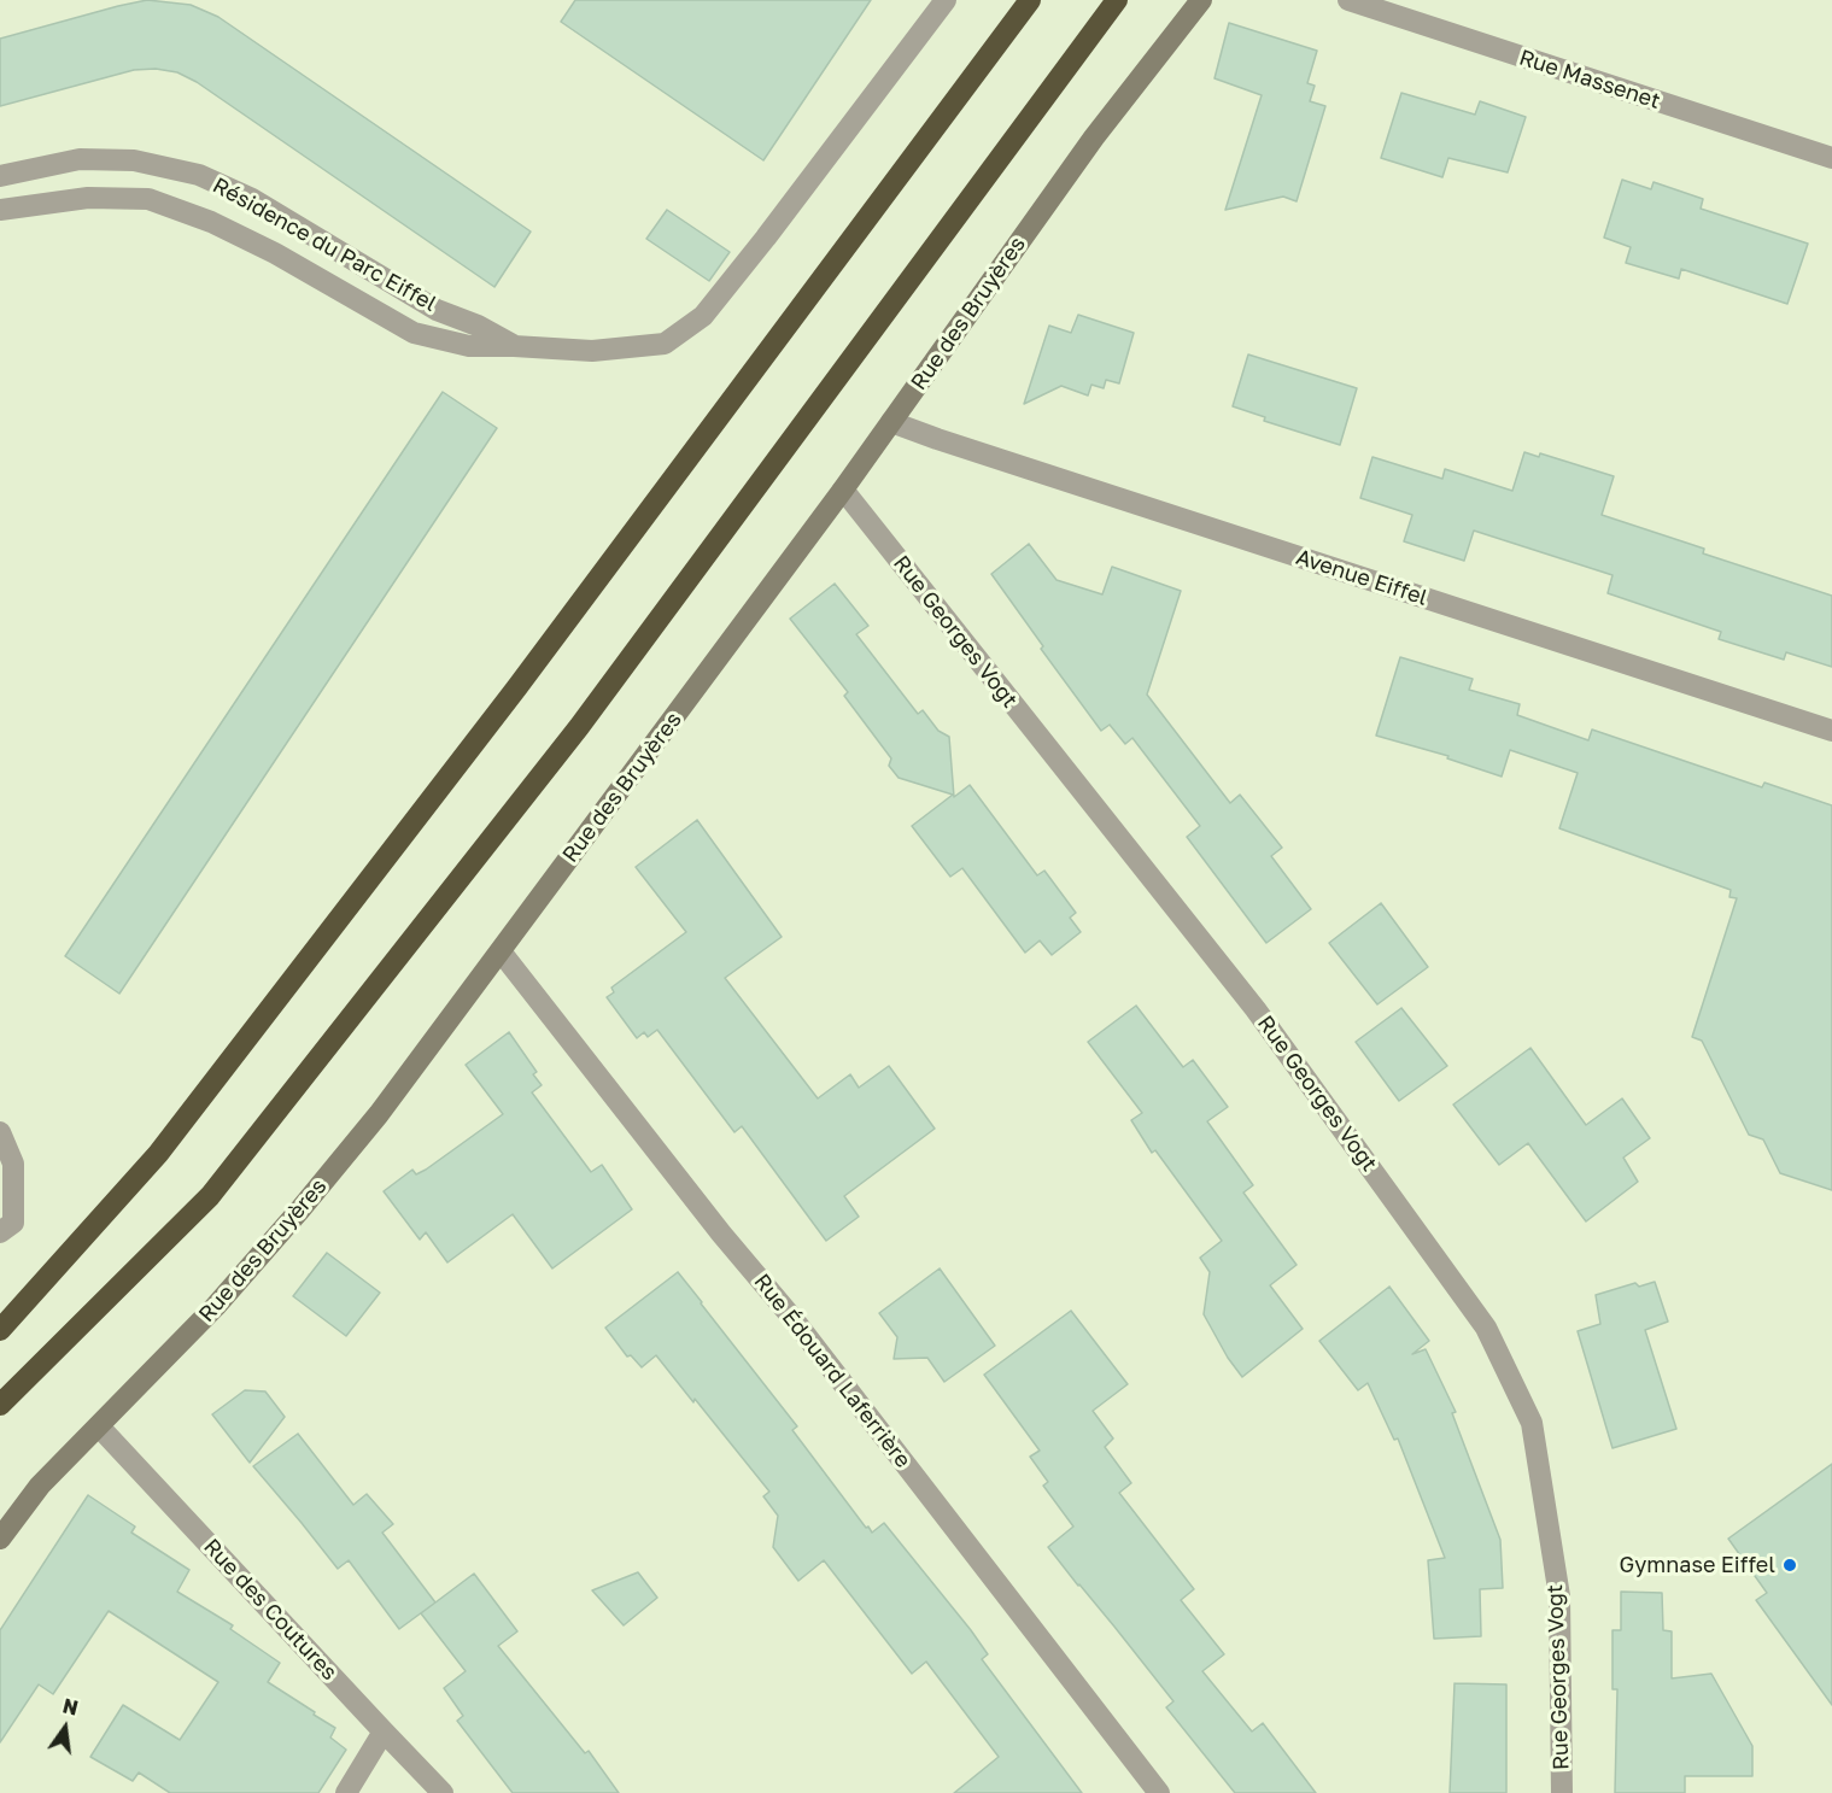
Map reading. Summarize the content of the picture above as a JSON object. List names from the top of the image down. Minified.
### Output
{"streets":{"street":["Rue Massenet","Résidence du Parc Eiffel","Rue des Bruyères","Avenue Eiffel","Rue Georges Vogt","Rue Édouard Laferrière","Rue des Coutures"]},"crossings":[["Rue des Bruyères","Avenue Eiffel"],["Rue des Bruyères","Rue Georges Vogt"],["Rue des Bruyères","Rue Édouard Laferrière"],["Rue des Bruyères","Rue des Coutures"]],"places":["Gymnase Eiffel"],"north":"top"}
